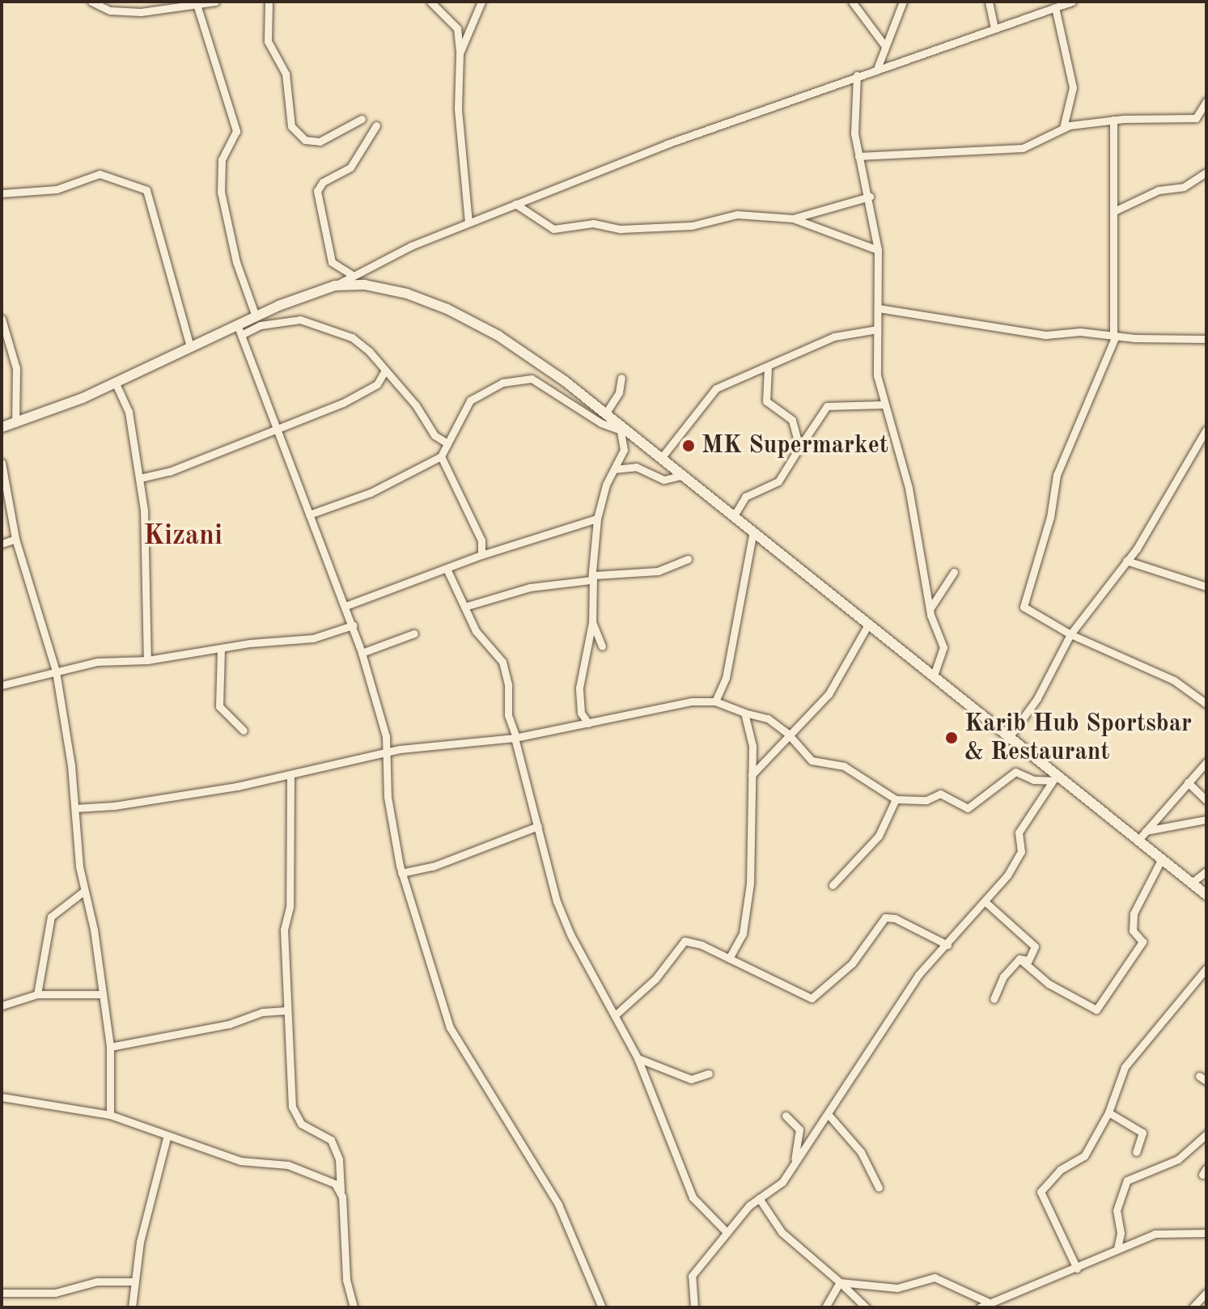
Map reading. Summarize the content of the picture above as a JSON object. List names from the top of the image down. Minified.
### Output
{"districts":["Kizani"],"places":["MK Supermarket","Karib Hub Sportsbar & Restaurant"]}
